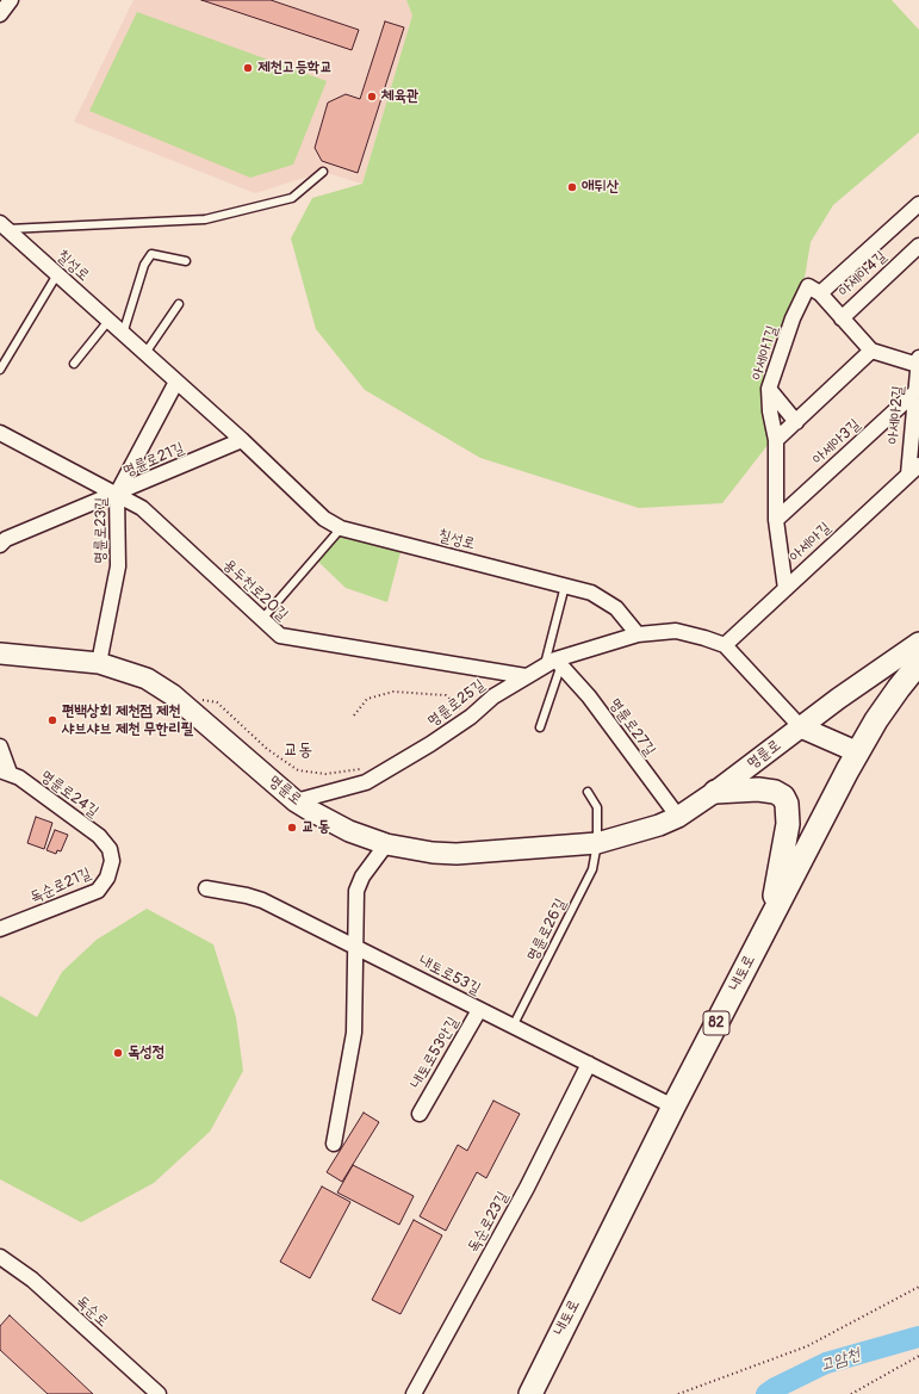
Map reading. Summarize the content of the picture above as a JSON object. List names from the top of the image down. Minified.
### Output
{"streets":{"main road":["내토로","82"],"street":["칠성로","아세아4길","아세아1길","아세아2길","아세아3길","명륜로21길","명륜로23길","아세아길","용두천로20길","명륜로25길","명륜로27길","명륜로","명륜로24길","독순로21길","내토로53길","내토로53안길","독순로23길","독순로"],"lane":["명륜로26길"]},"crossings":[["칠성로","명륜로21길"],["칠성로","명륜로23길"],["칠성로","명륜로25길"],["아세아2길","아세아3길"],["아세아2길","아세아길"],["명륜로21길","명륜로23길"],["명륜로21길","용두천로20길"],["명륜로23길","용두천로20길"],["명륜로23길","명륜로"],["용두천로20길","명륜로25길"],["명륜로25길","명륜로27길"],["명륜로25길","명륜로"],["명륜로27길","명륜로"],["명륜로","명륜로26길"],["명륜로24길","독순로21길"],["명륜로26길","내토로53길"],["내토로","내토로53길"],["내토로53길","내토로53안길"],["내토로53길","독순로23길"]],"districts":["교동"],"water":["고암천"],"places":["제천고등학교","체육관","애뒤산","편백상회 제천점 제천 샤브샤브 제천 무한리필","교 동","독성정"]}
